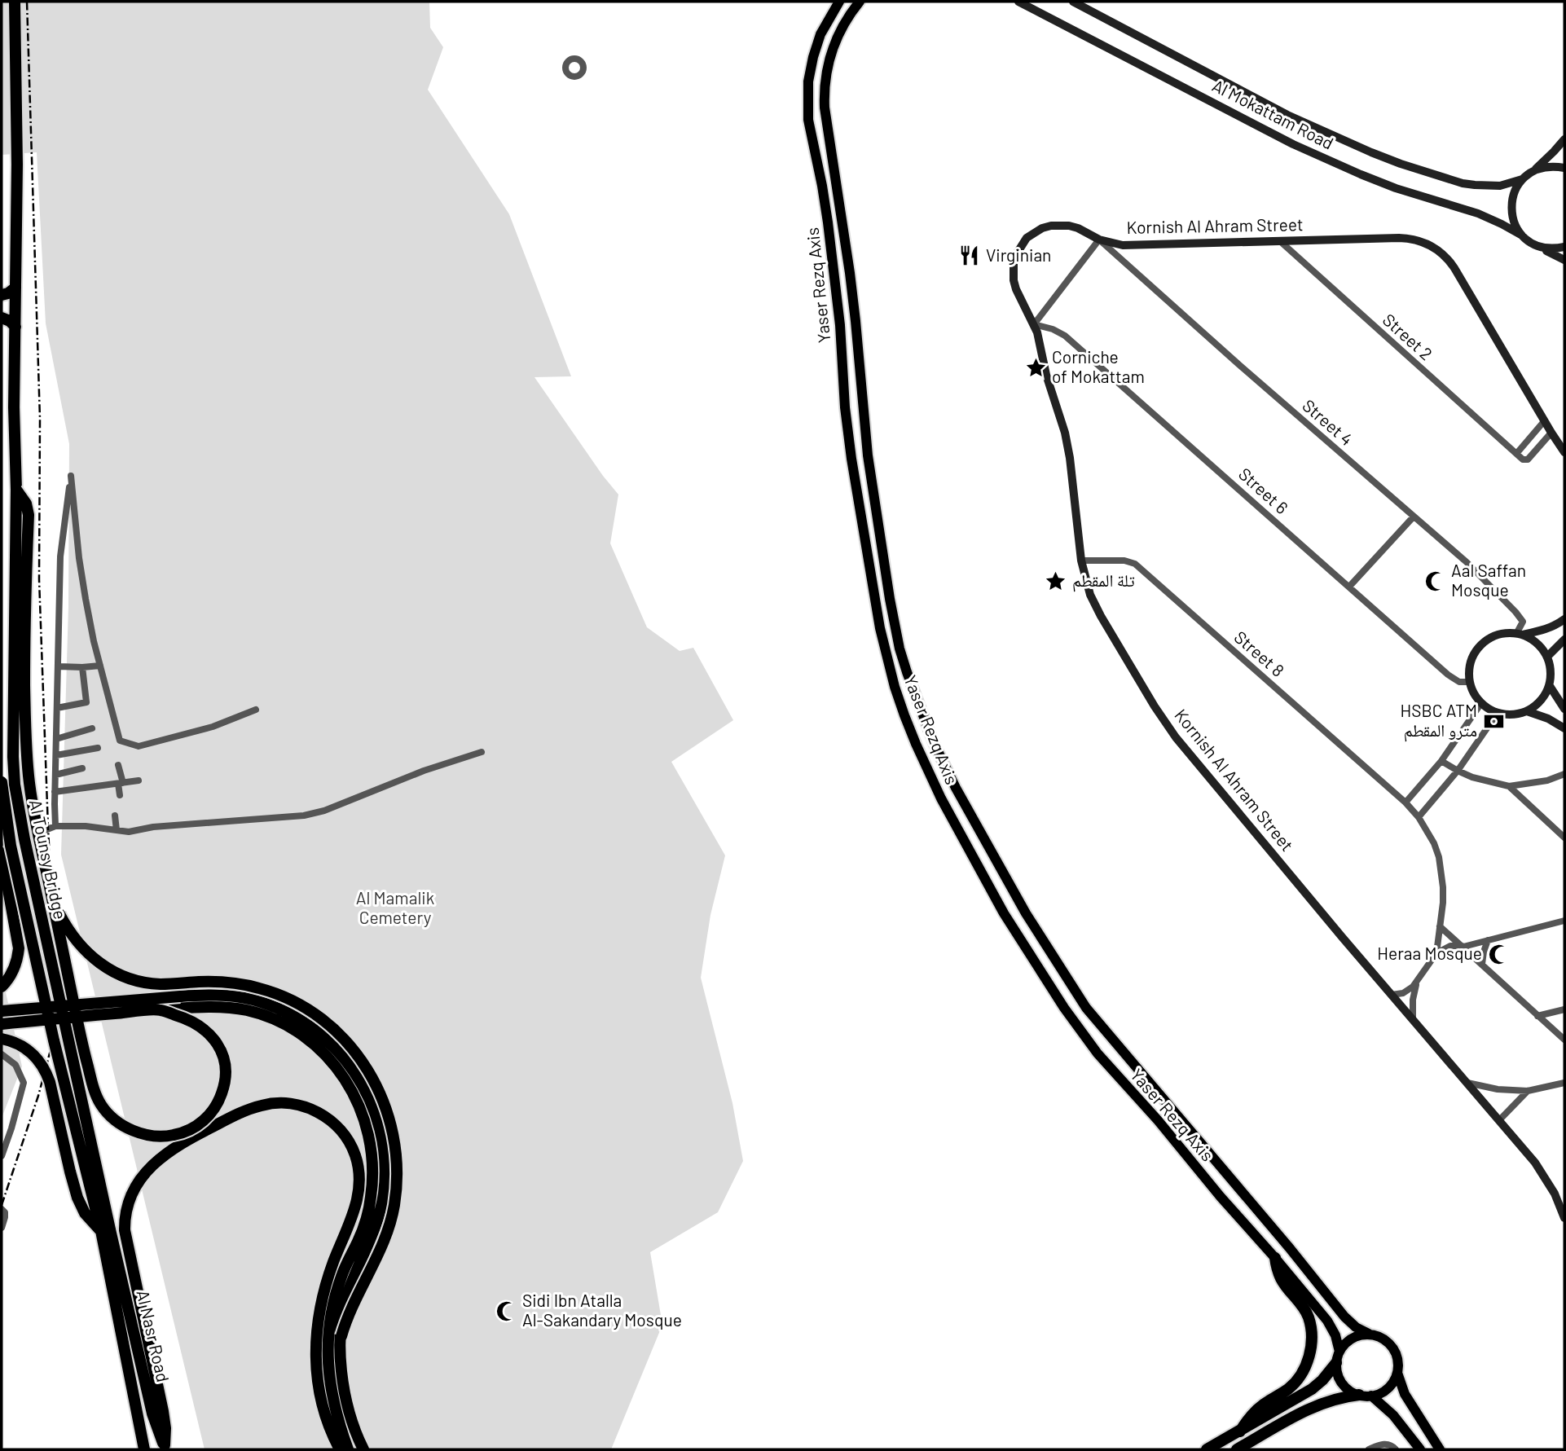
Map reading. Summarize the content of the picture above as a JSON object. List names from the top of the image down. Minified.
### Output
{"streets":{"highway":["Al Tounsy Bridge","Al Nasr Road"],"main road":["Yaser Rezq Axis"],"street":["Al Mokattam Road","Kornish Al Ahram Street","Street 2","Street 4","Street 6","Street 8"]},"crossings":[["Kornish Al Ahram Street","Street 2"],["Kornish Al Ahram Street","Street 4"],["Kornish Al Ahram Street","Street 6"],["Kornish Al Ahram Street","Street 8"],["Street 4","Street 6"],["Al Tounsy Bridge","Al Nasr Road"]],"parks":["Al Mamalik Cemetery"],"places":{"restaurant":["Virginian"],"place":["Corniche of Mokattam","تلة المقطم"],"mosque":["Aal Saffan Mosque","Heraa Mosque","Sidi Ibn Atalla Al-Sakandary Mosque"],"bank":["HSBC ATM مترو المقطم"]}}
